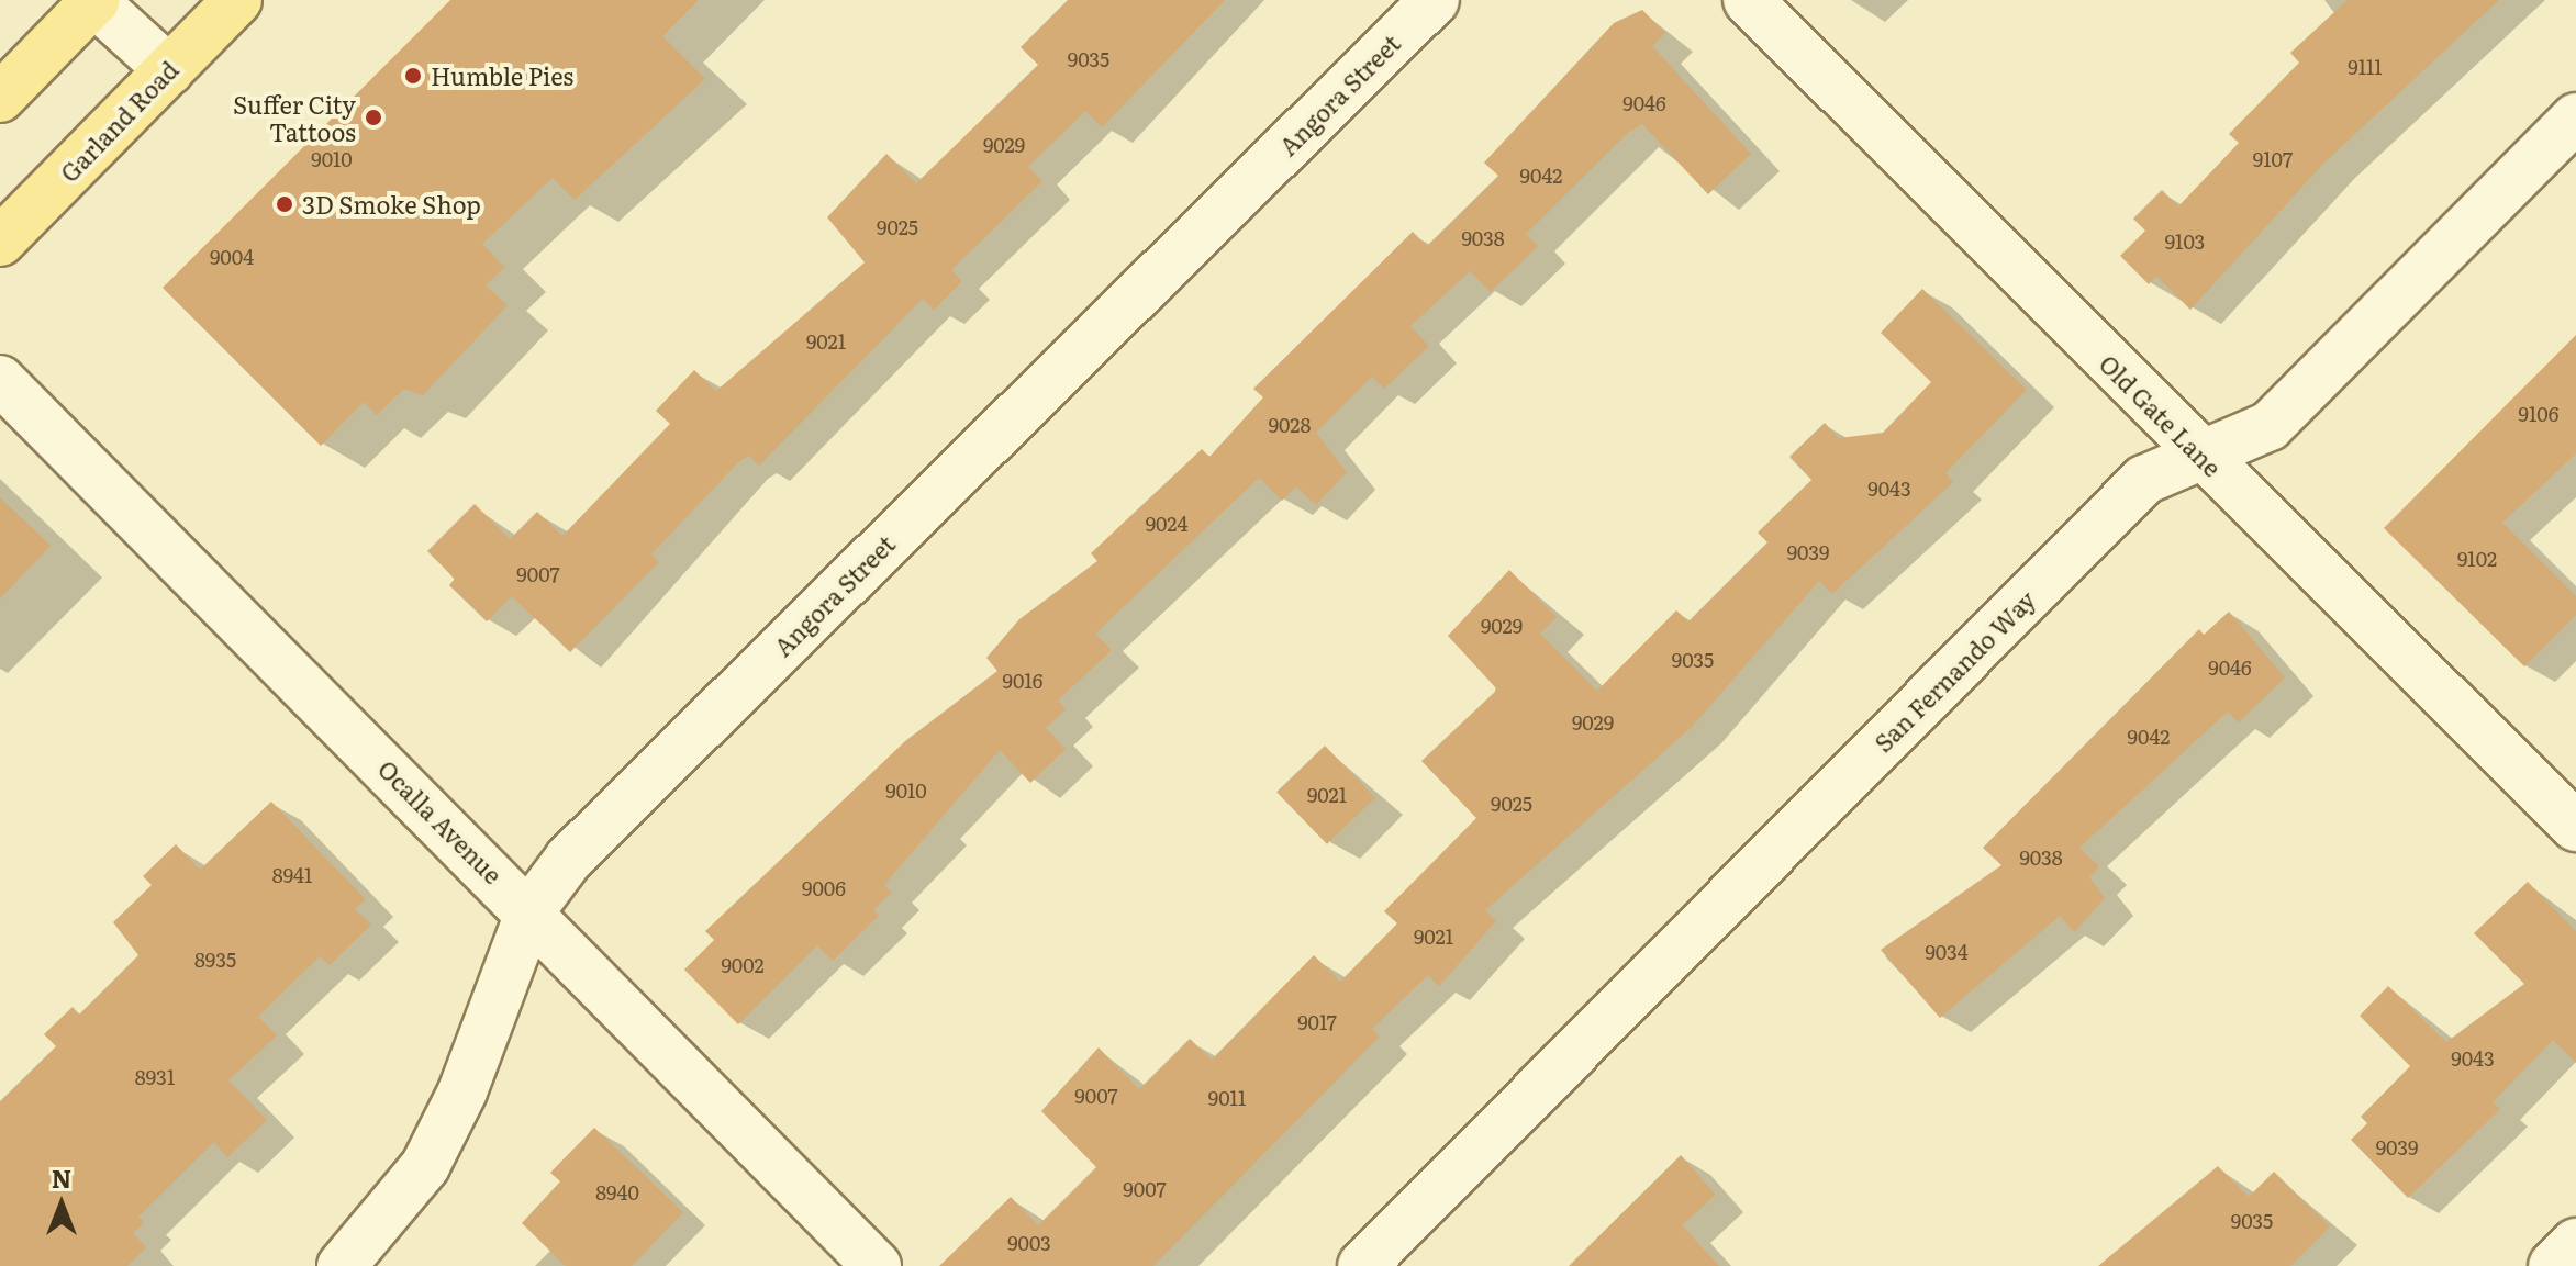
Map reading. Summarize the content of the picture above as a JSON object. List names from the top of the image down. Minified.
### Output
{"streets":{"main road":["Garland Road"],"street":["Angora Street","Old Gate Lane","San Fernando Way","Ocalla Avenue"]},"crossings":[["Angora Street","Ocalla Avenue"],["Old Gate Lane","San Fernando Way"]],"places":["Humble Pies","Suffer City Tattoos","3D Smoke Shop"],"house_numbers":["9035","9111","9046","9029","9010","9107","9042","9025","9038","9103","9004","9021","9106","9028","9043","9024","9039","9102","9007","9029","9035","9046","9016","9029","9042","9010","9021","9025","9038","8941","9006","9021","9034","8935","9002","9017","9043","8931","9007","9011","9039","9007","8940","9035","9003"],"north":"top"}
